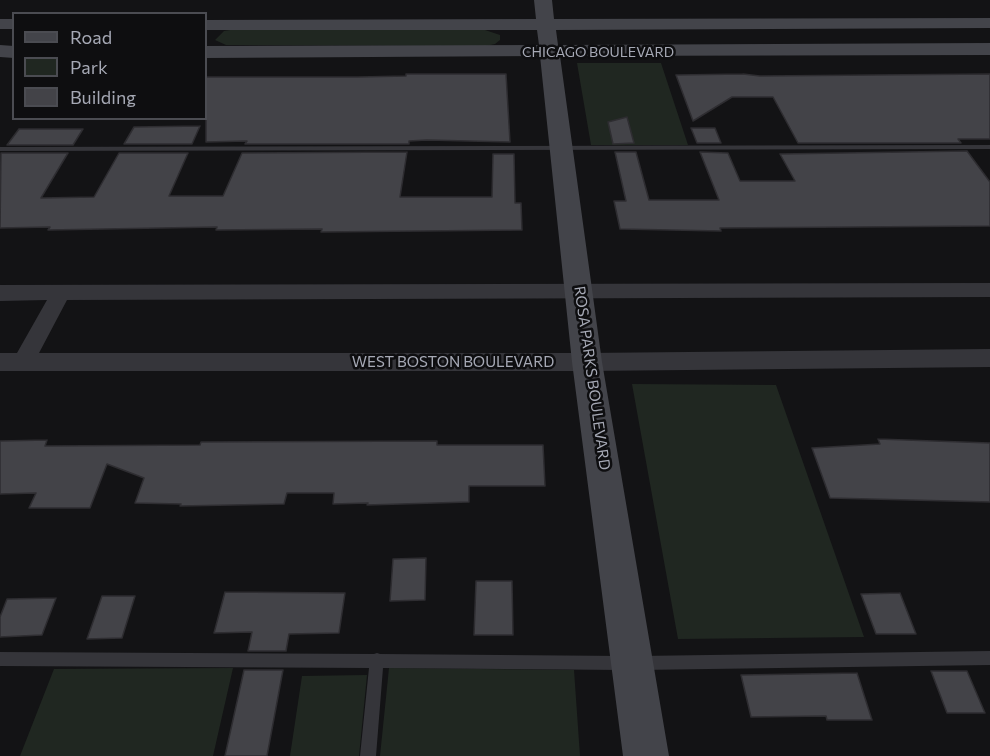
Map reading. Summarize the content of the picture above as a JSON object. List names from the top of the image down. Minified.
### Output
{"streets":{"street":["CHICAGO BOULEVARD","WEST BOSTON BOULEVARD","ROSA PARKS BOULEVARD"]},"crossings":[["CHICAGO BOULEVARD","ROSA PARKS BOULEVARD"],["WEST BOSTON BOULEVARD","ROSA PARKS BOULEVARD"]],"legend":["Road","Park","Building"]}
